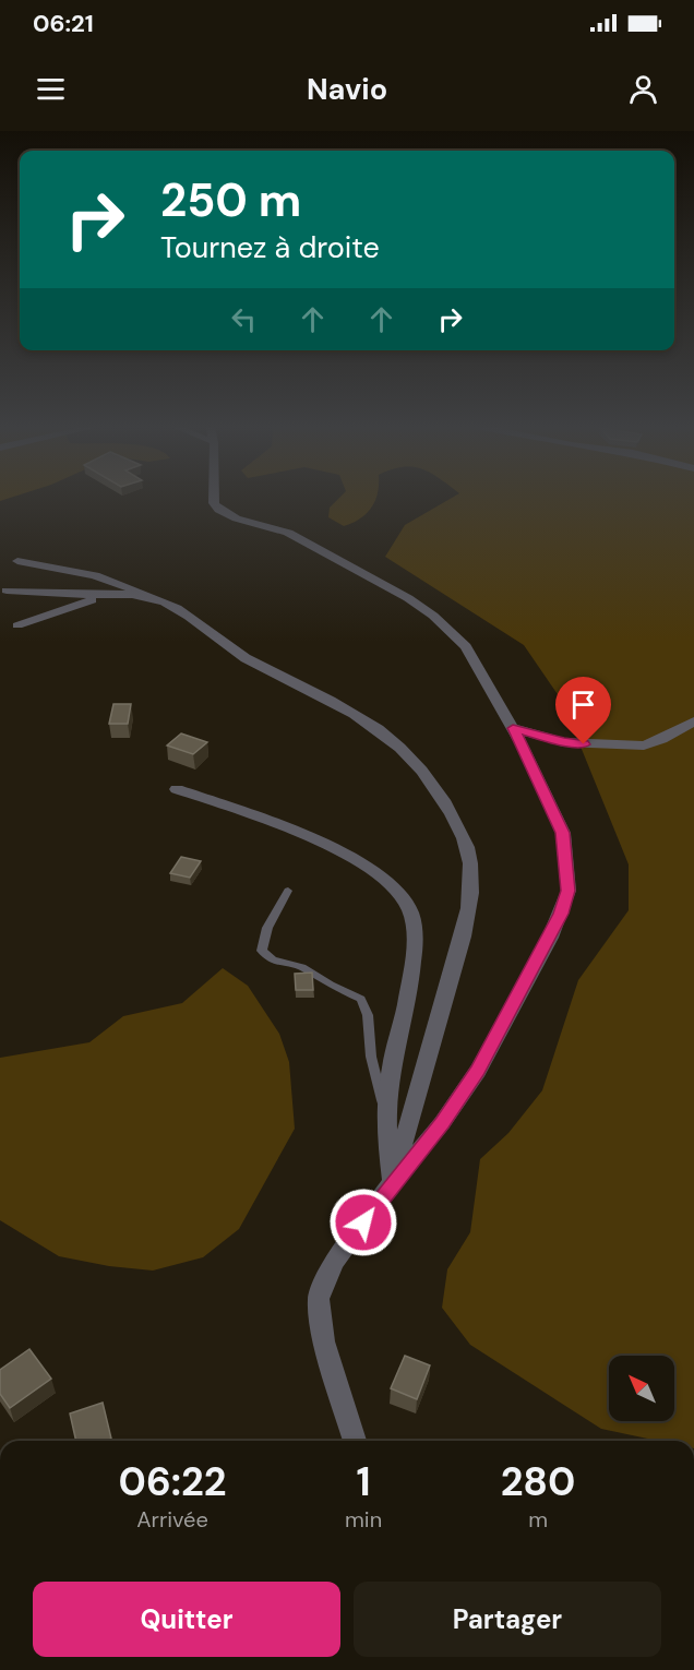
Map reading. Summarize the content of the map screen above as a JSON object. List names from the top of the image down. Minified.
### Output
{"north":"top left","page":{"status":"06:21","header":"Navio","turn":["250 m","Tournez à droite"],"eta":["06:22","Arrivée","1","min","280","m"],"buttons":["Quitter","Partager"]}}
